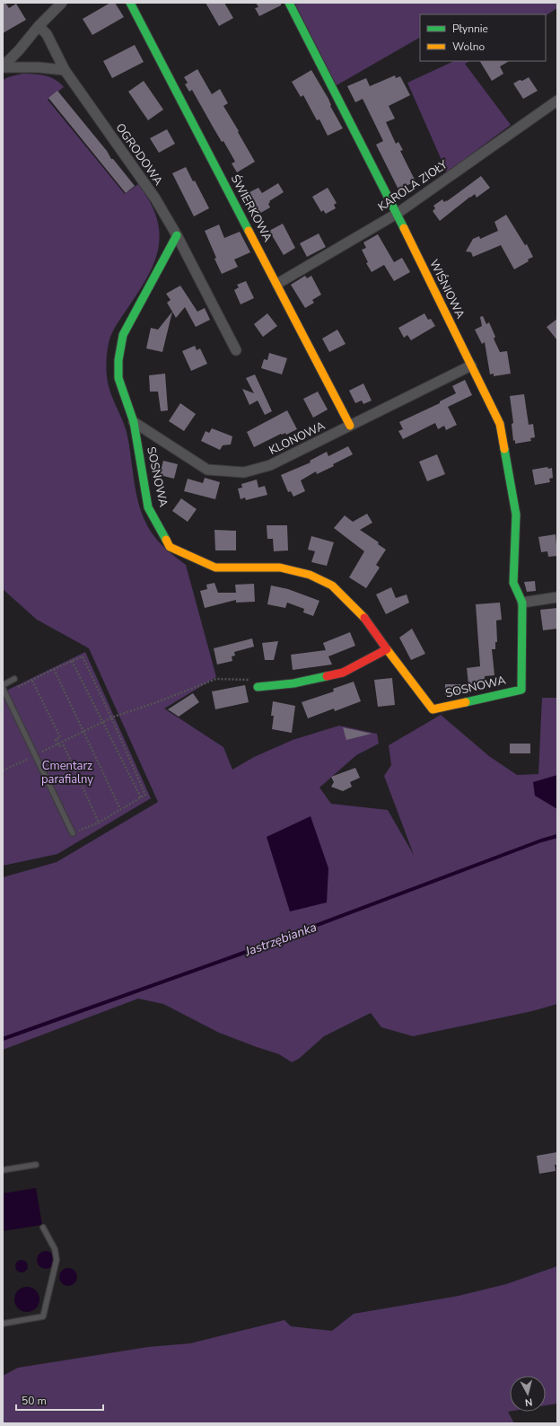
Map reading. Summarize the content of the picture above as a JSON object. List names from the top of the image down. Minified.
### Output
{"streets":{"street":["OGRODOWA","KAROLA ZIOŁY","ŚWIERKOWA","WIŚNIOWA","KLONOWA","SOSNOWA"]},"crossings":[["OGRODOWA","SOSNOWA"],["KAROLA ZIOŁY","ŚWIERKOWA"],["KAROLA ZIOŁY","WIŚNIOWA"],["ŚWIERKOWA","KLONOWA"],["WIŚNIOWA","KLONOWA"],["WIŚNIOWA","SOSNOWA"],["KLONOWA","SOSNOWA"]],"water":["Jastrzębianka"],"parks":["Cmentarz parafialny"],"legend":["Płynnie","Wolno"],"scale_bar":"50 m","north":"bottom"}
